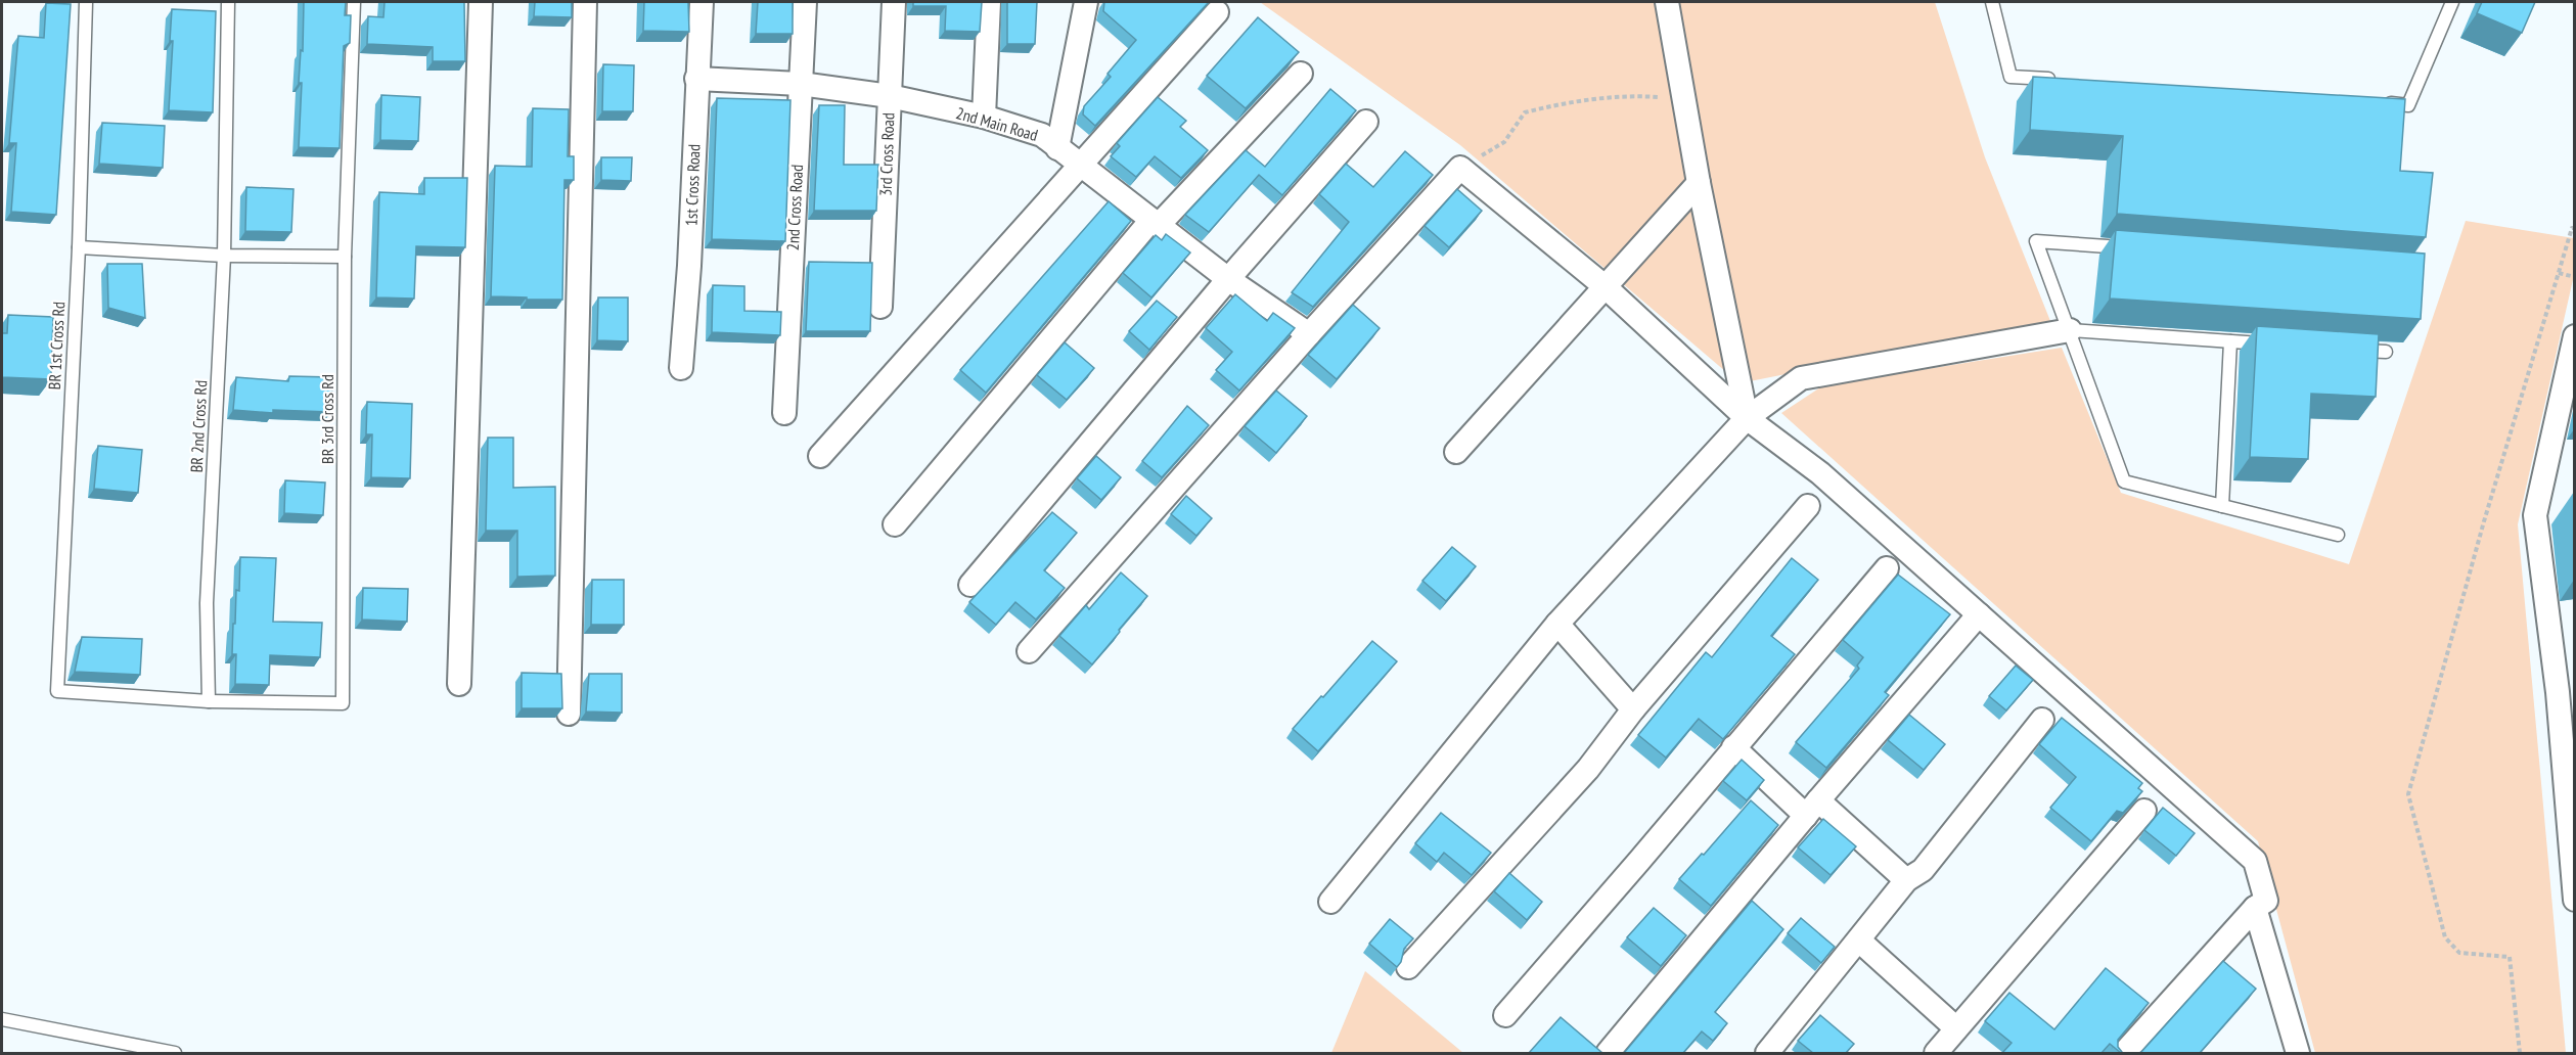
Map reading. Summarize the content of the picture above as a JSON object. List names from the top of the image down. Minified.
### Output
{"streets":{"street":["2nd Main Road","3rd Cross Road","1st Cross Road","2nd Cross Road"],"lane":["BR 1st Cross Rd","BR 3rd Cross Rd","BR 2nd Cross Rd"]},"crossings":[["2nd Main Road","3rd Cross Road"],["2nd Main Road","1st Cross Road"],["2nd Main Road","2nd Cross Road"],["BR 1st Cross Rd","BR 3rd Cross Rd"],["BR 1st Cross Rd","BR 2nd Cross Rd"],["BR 3rd Cross Rd","BR 2nd Cross Rd"]]}
